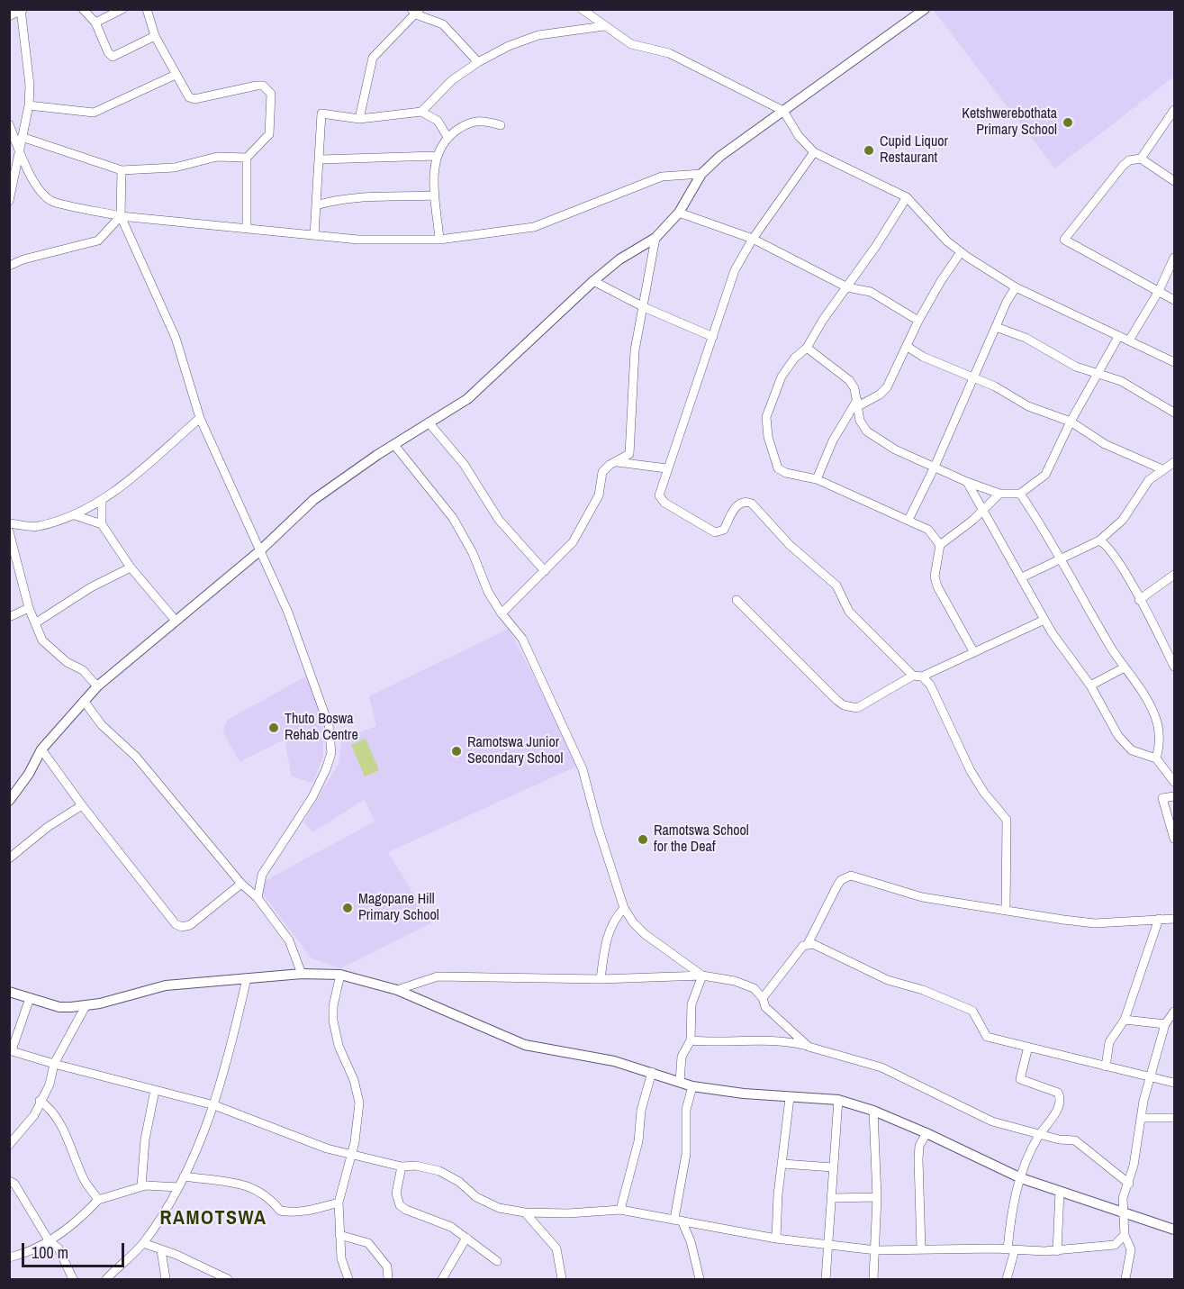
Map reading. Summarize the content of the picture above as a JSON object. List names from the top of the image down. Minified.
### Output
{"districts":["RAMOTSWA"],"places":["Ketshwerebothata Primary School","Cupid Liquor Restaurant","Thuto Boswa Rehab Centre","Ramotswa Junior Secondary School","Ramotswa School for the Deaf","Magopane Hill Primary School"],"scale_bar":"100 m"}
